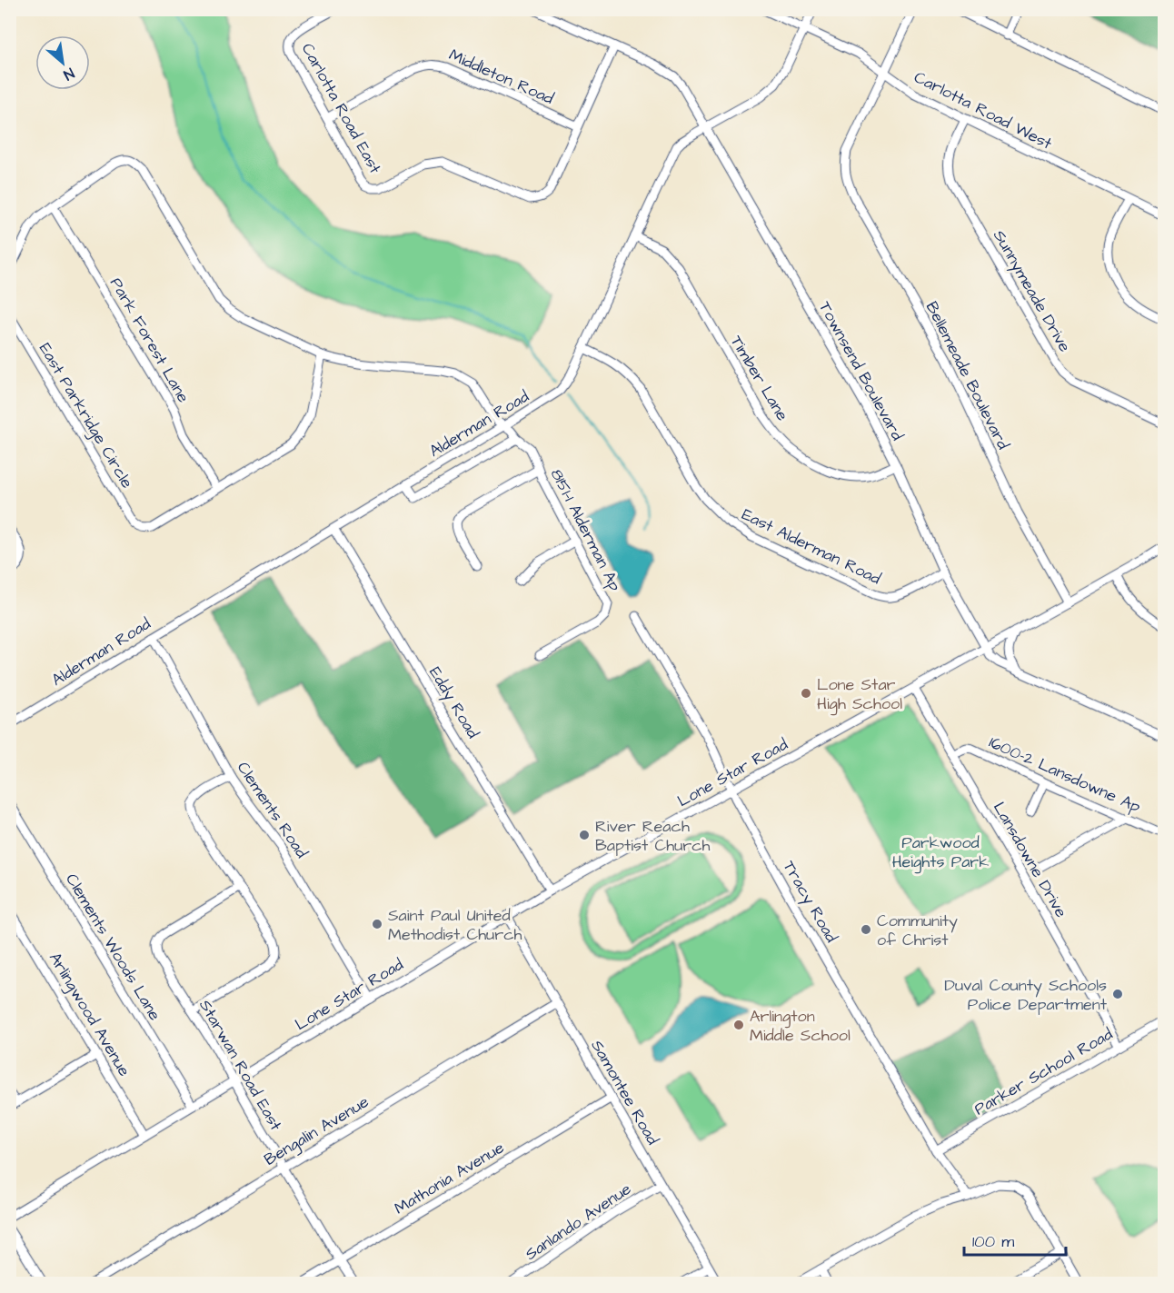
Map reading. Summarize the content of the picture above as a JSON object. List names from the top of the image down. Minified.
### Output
{"streets":{"street":["Middleton Road","Carlotta Road East","Carlotta Road West","Sunnymeade Drive","Park Forest Lane","Townsend Boulevard","Bellemeade Boulevard","Timber Lane","East Parkridge Circle","Alderman Road","8151-1 Alderman Ap","East Alderman Road","Eddy Road","Lone Star Road","1600-2 Lansdowne Ap","Clements Road","Lansdowne Drive","Tracy Road","Clements Woods Lane","Arlingwood Avenue","Starwan Road East","Parker School Road","Samontee Road","Bengalin Avenue","Mathonia Avenue","Sanlando Avenue"]},"crossings":[["Middleton Road","Carlotta Road East"],["Carlotta Road West","Sunnymeade Drive"],["Carlotta Road West","Bellemeade Boulevard"],["Carlotta Road West","Alderman Road"],["Park Forest Lane","East Parkridge Circle"],["Park Forest Lane","8151-1 Alderman Ap"],["Townsend Boulevard","Timber Lane"],["Townsend Boulevard","Alderman Road"],["Townsend Boulevard","East Alderman Road"],["Townsend Boulevard","Lone Star Road"],["Bellemeade Boulevard","Lone Star Road"],["Timber Lane","Alderman Road"],["Alderman Road","8151-1 Alderman Ap"],["Alderman Road","East Alderman Road"],["Alderman Road","Eddy Road"],["Alderman Road","Clements Road"],["Eddy Road","Lone Star Road"],["Lone Star Road","Clements Road"],["Lone Star Road","Lansdowne Drive"],["Lone Star Road","Tracy Road"],["Lone Star Road","Clements Woods Lane"],["Lone Star Road","Arlingwood Avenue"],["Lone Star Road","Starwan Road East"],["Lone Star Road","Samontee Road"],["1600-2 Lansdowne Ap","Lansdowne Drive"],["Lansdowne Drive","Parker School Road"],["Tracy Road","Parker School Road"],["Starwan Road East","Bengalin Avenue"],["Starwan Road East","Mathonia Avenue"],["Samontee Road","Bengalin Avenue"],["Samontee Road","Mathonia Avenue"],["Samontee Road","Sanlando Avenue"]],"parks":["Parkwood Heights Park"],"places":["Lone Star High School","River Reach Baptist Church","Saint Paul United Methodist Church","Community of Christ","Duval County Schools Police Department","Arlington Middle School"],"scale_bar":"100 m","north":"bottom right"}
